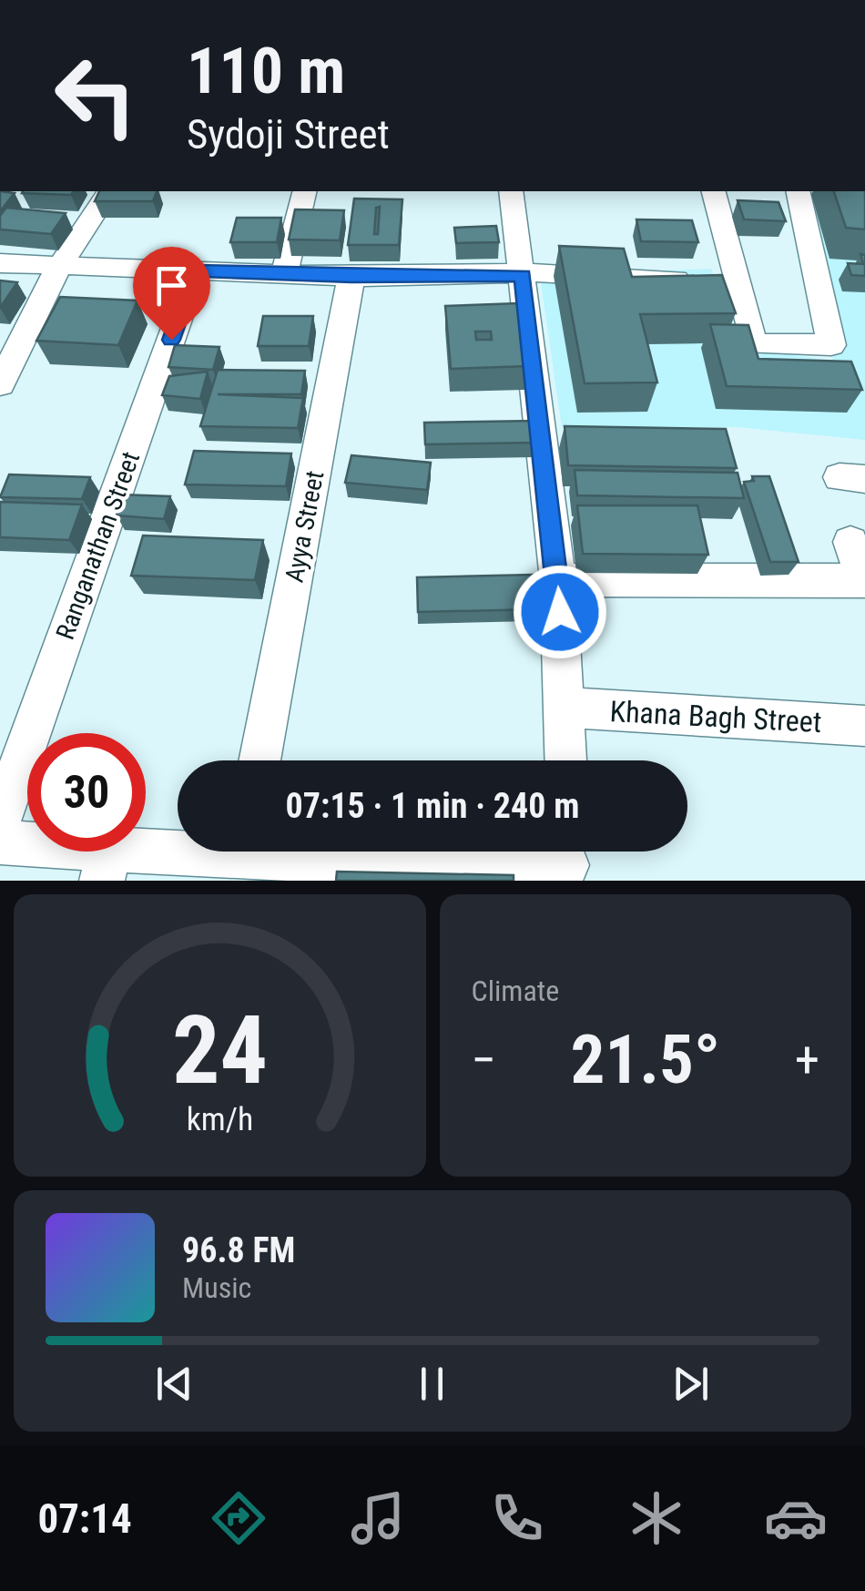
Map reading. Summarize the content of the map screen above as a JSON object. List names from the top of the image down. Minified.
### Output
{"streets":{"street":["Ayya Street","Ranganathan Street","Khana Bagh Street"]},"page":{"turn":["110 m","Sydoji Street"],"limit":"30","trip":"07:15 · 1 min · 240 m","tile":"Climate","heat":["−","21.5°","+"],"song":["96.8 FM","Music"],"tabs":"07:14","gauge":["24","km/h"]}}
